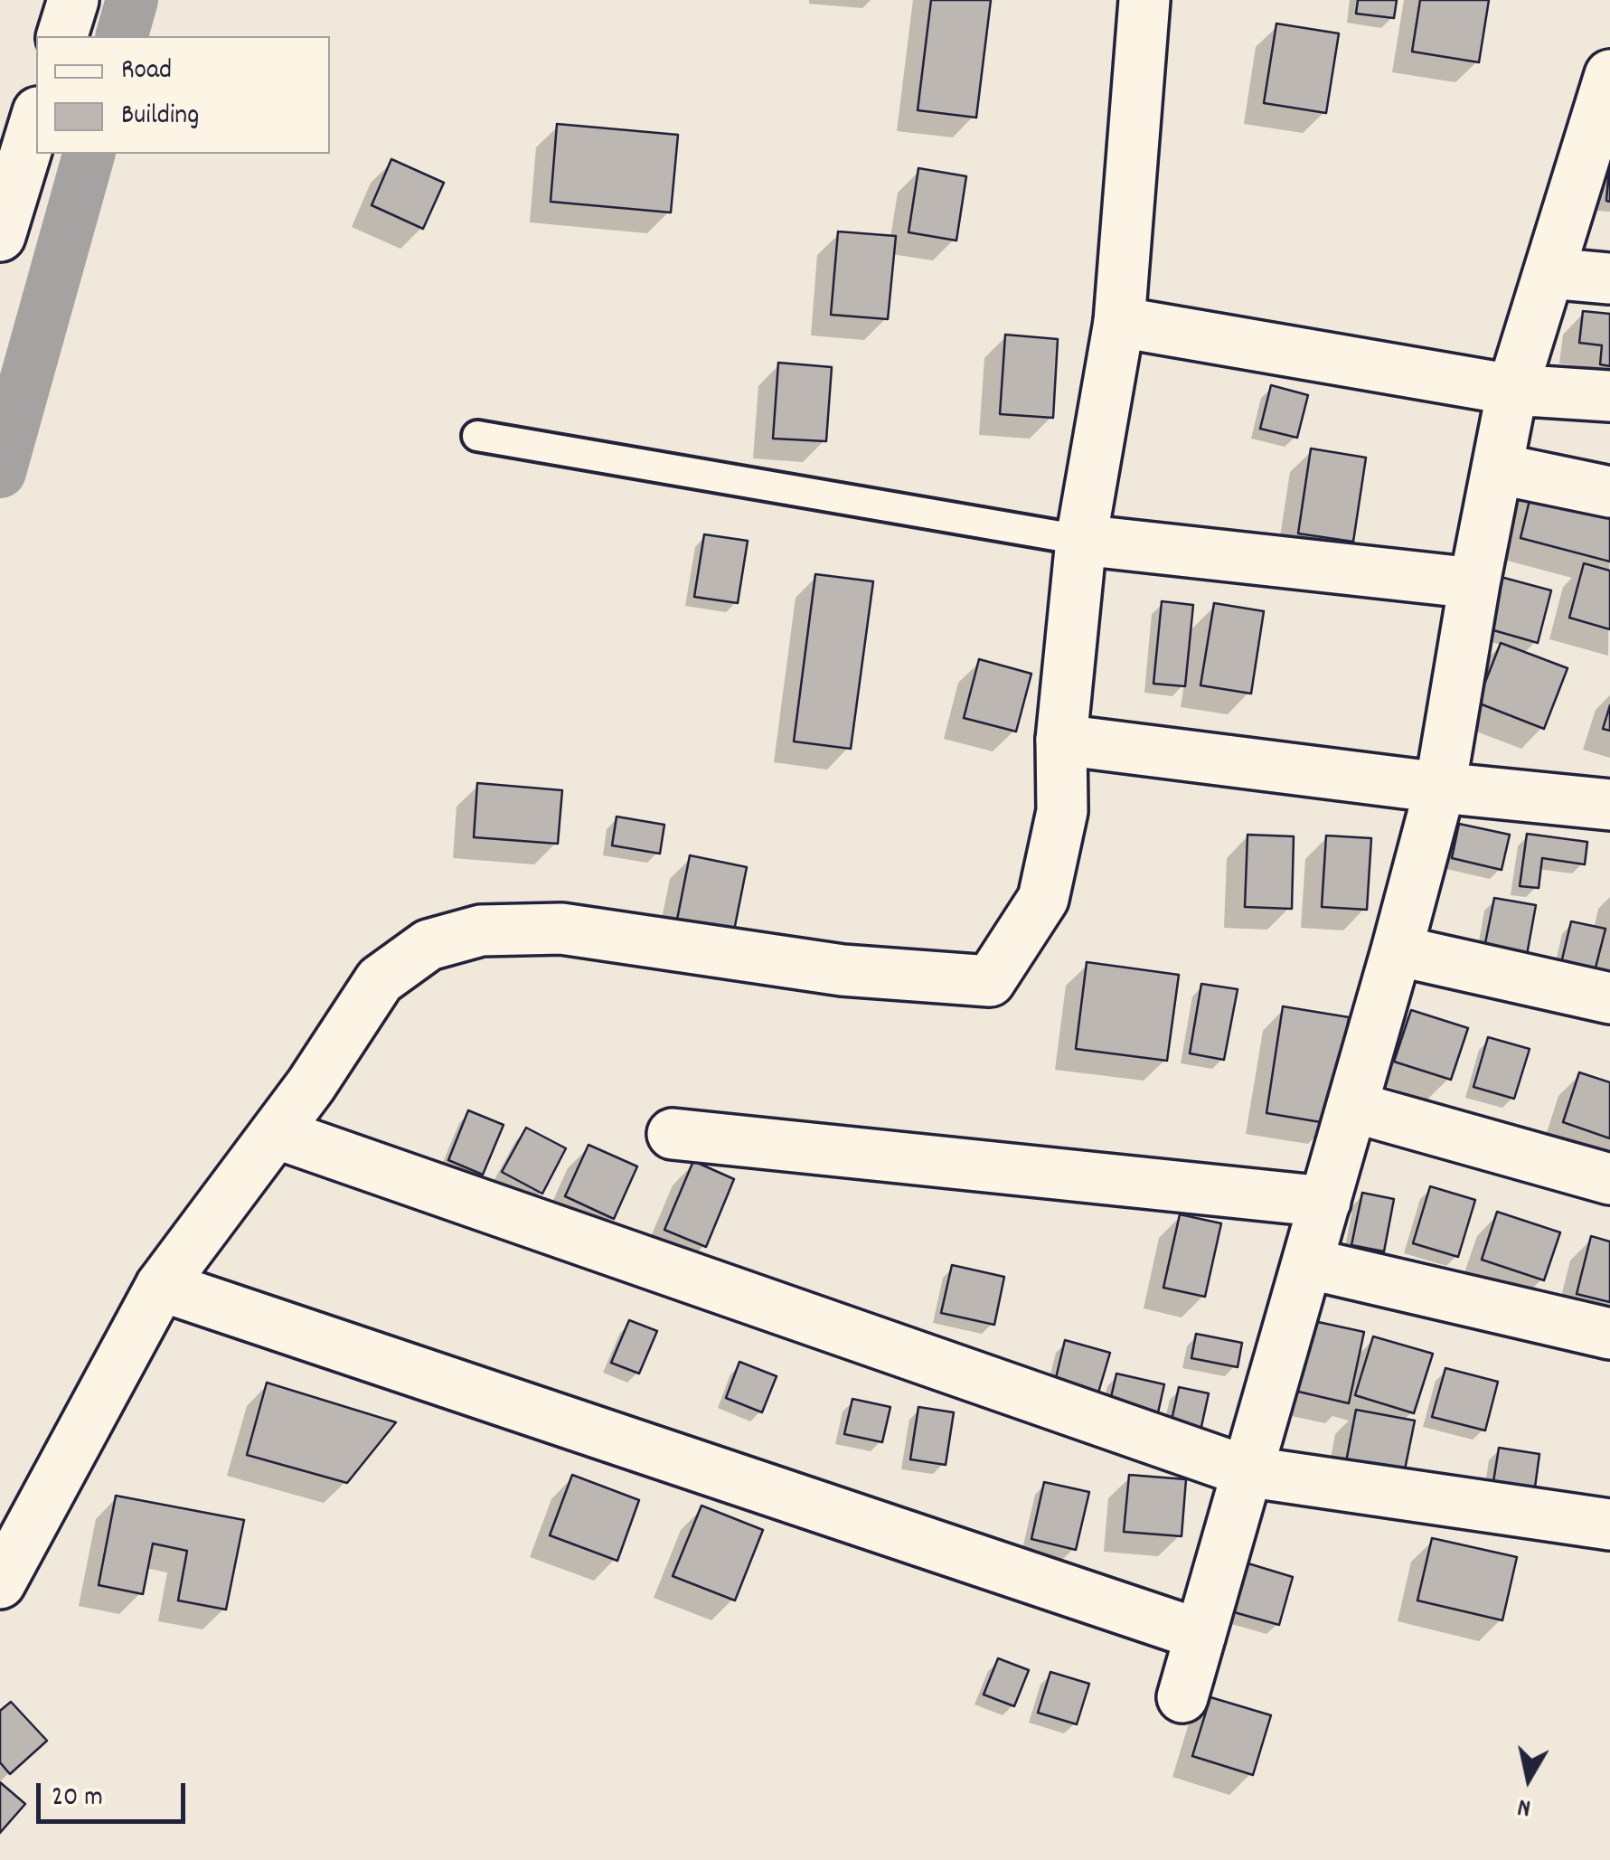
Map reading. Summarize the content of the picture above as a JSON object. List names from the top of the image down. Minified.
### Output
{"legend":["Road","Building"],"scale_bar":"20 m","north":"bottom"}
